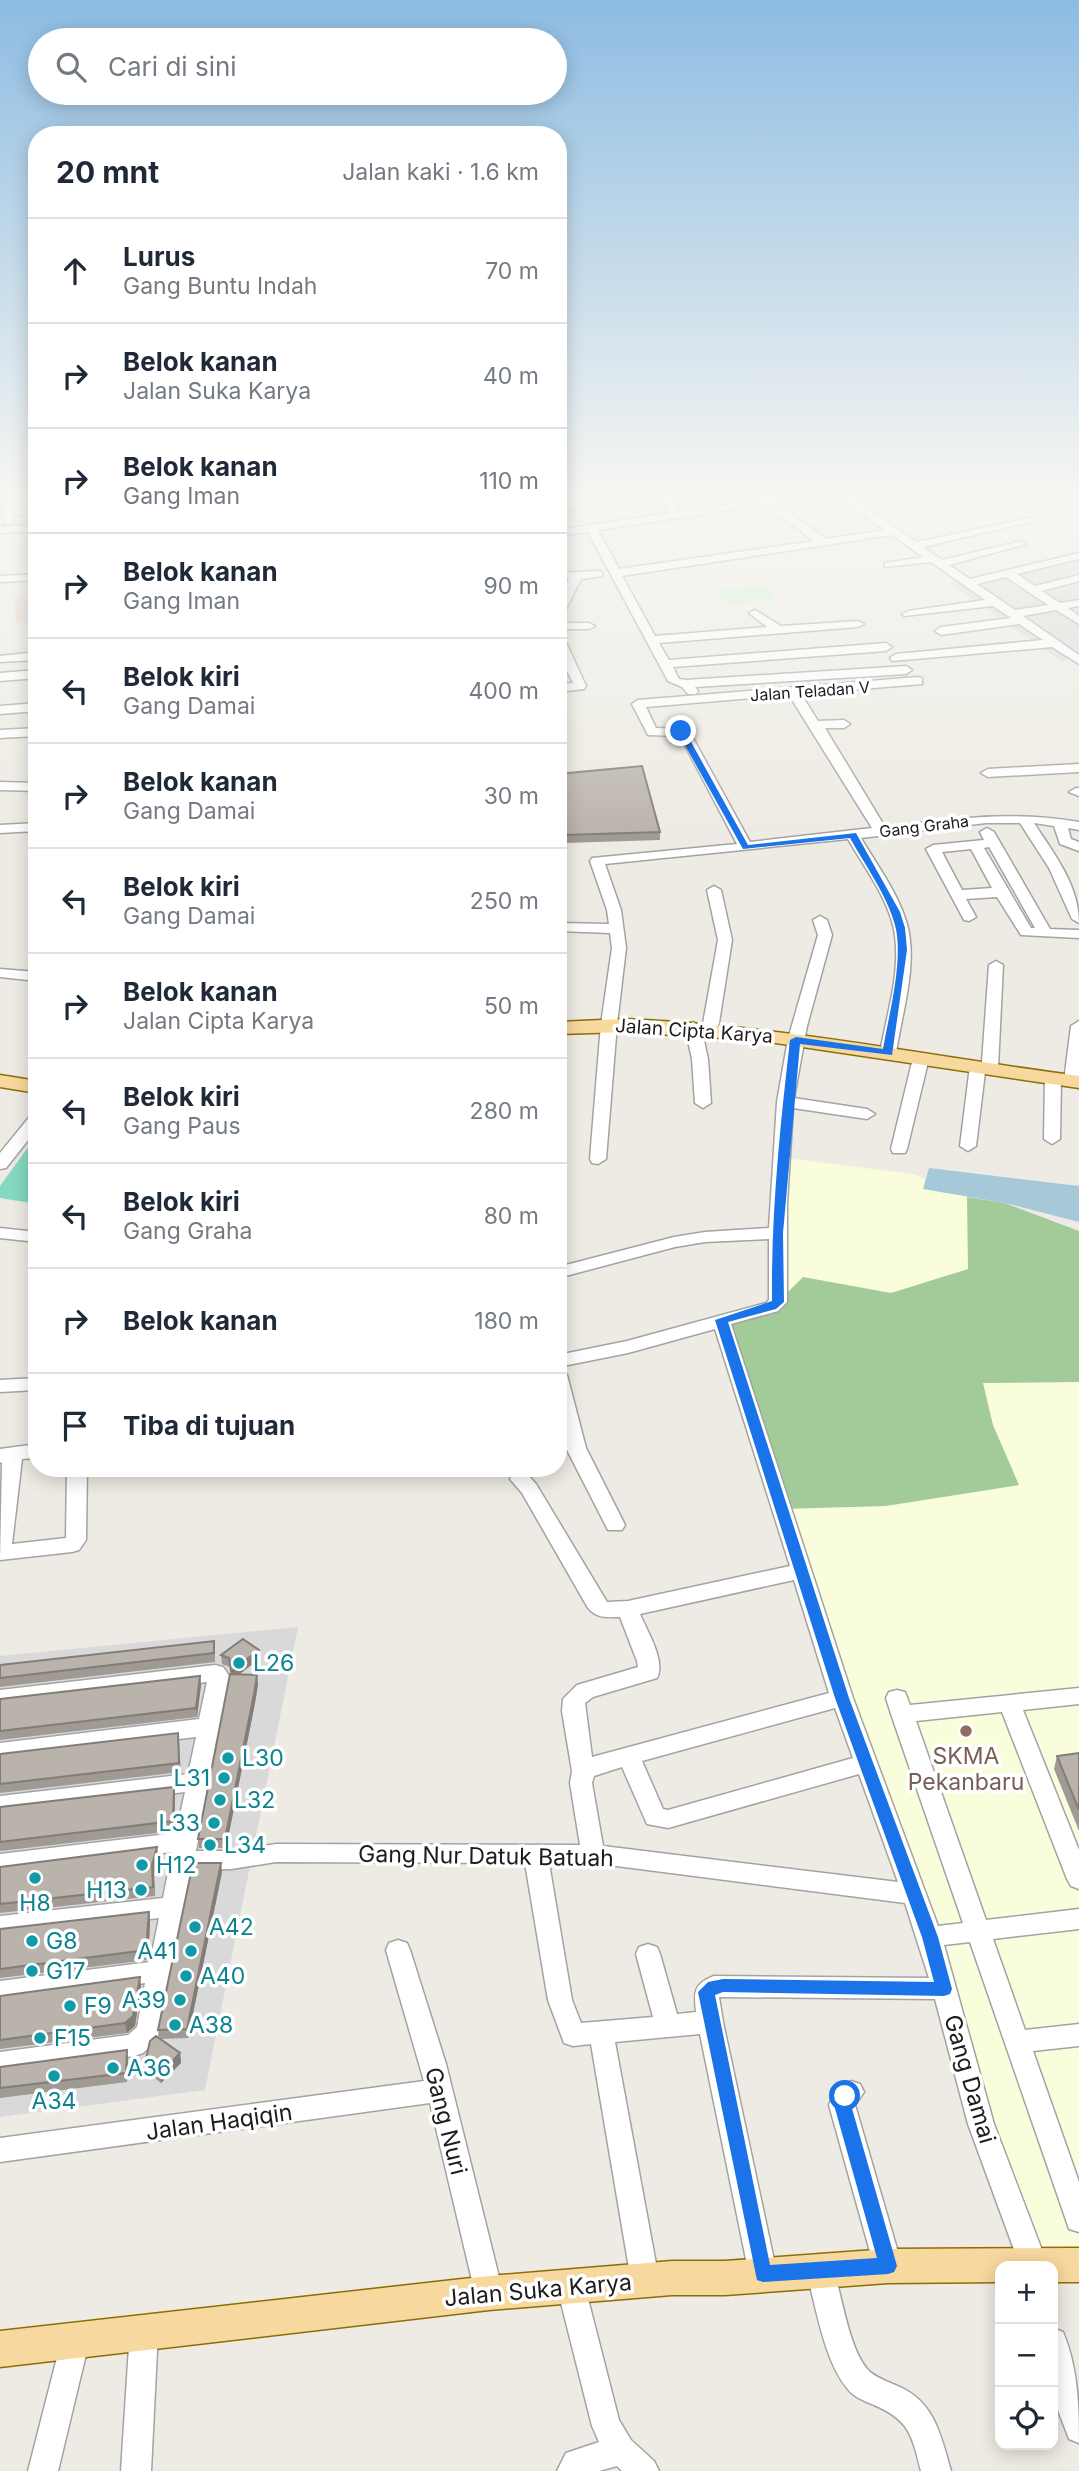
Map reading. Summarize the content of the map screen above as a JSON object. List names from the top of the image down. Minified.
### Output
{"streets":{"main road":["Jalan Cipta Karya","Jalan Suka Karya"],"street":["Jalan Teladan V","Gang Graha","Gang Nur Datuk Batuah","Gang Damai","Gang Nuri","Jalan Haqiqin"]},"crossings":[["Jalan Teladan V","Gang Graha"],["Gang Nur Datuk Batuah","Gang Damai"],["Gang Nuri","Jalan Haqiqin"],["Gang Nuri","Jalan Suka Karya"]],"places":["L26","SKMA Pekanbaru","L30","L31","L32","L33","L34","H12","H8","H13","A42","G8","A41","G17","A40","A39","F9","A38","F15","A36","A34"],"page":{"search":"Cari di sini","heading":["20 mnt","Jalan kaki · 1.6 km"],"list":[["Lurus","Gang Buntu Indah","70 m"],["Belok kanan","Jalan Suka Karya","40 m"],["Belok kanan","Gang Iman","110 m"],["Belok kanan","Gang Iman","90 m"],["Belok kiri","Gang Damai","400 m"],["Belok kanan","Gang Damai","30 m"],["Belok kiri","Gang Damai","250 m"],["Belok kanan","Jalan Cipta Karya","50 m"],["Belok kiri","Gang Paus","280 m"],["Belok kiri","Gang Graha","80 m"],["Belok kanan","180 m"],"Tiba di tujuan"],"map_buttons":["+","−"]}}
